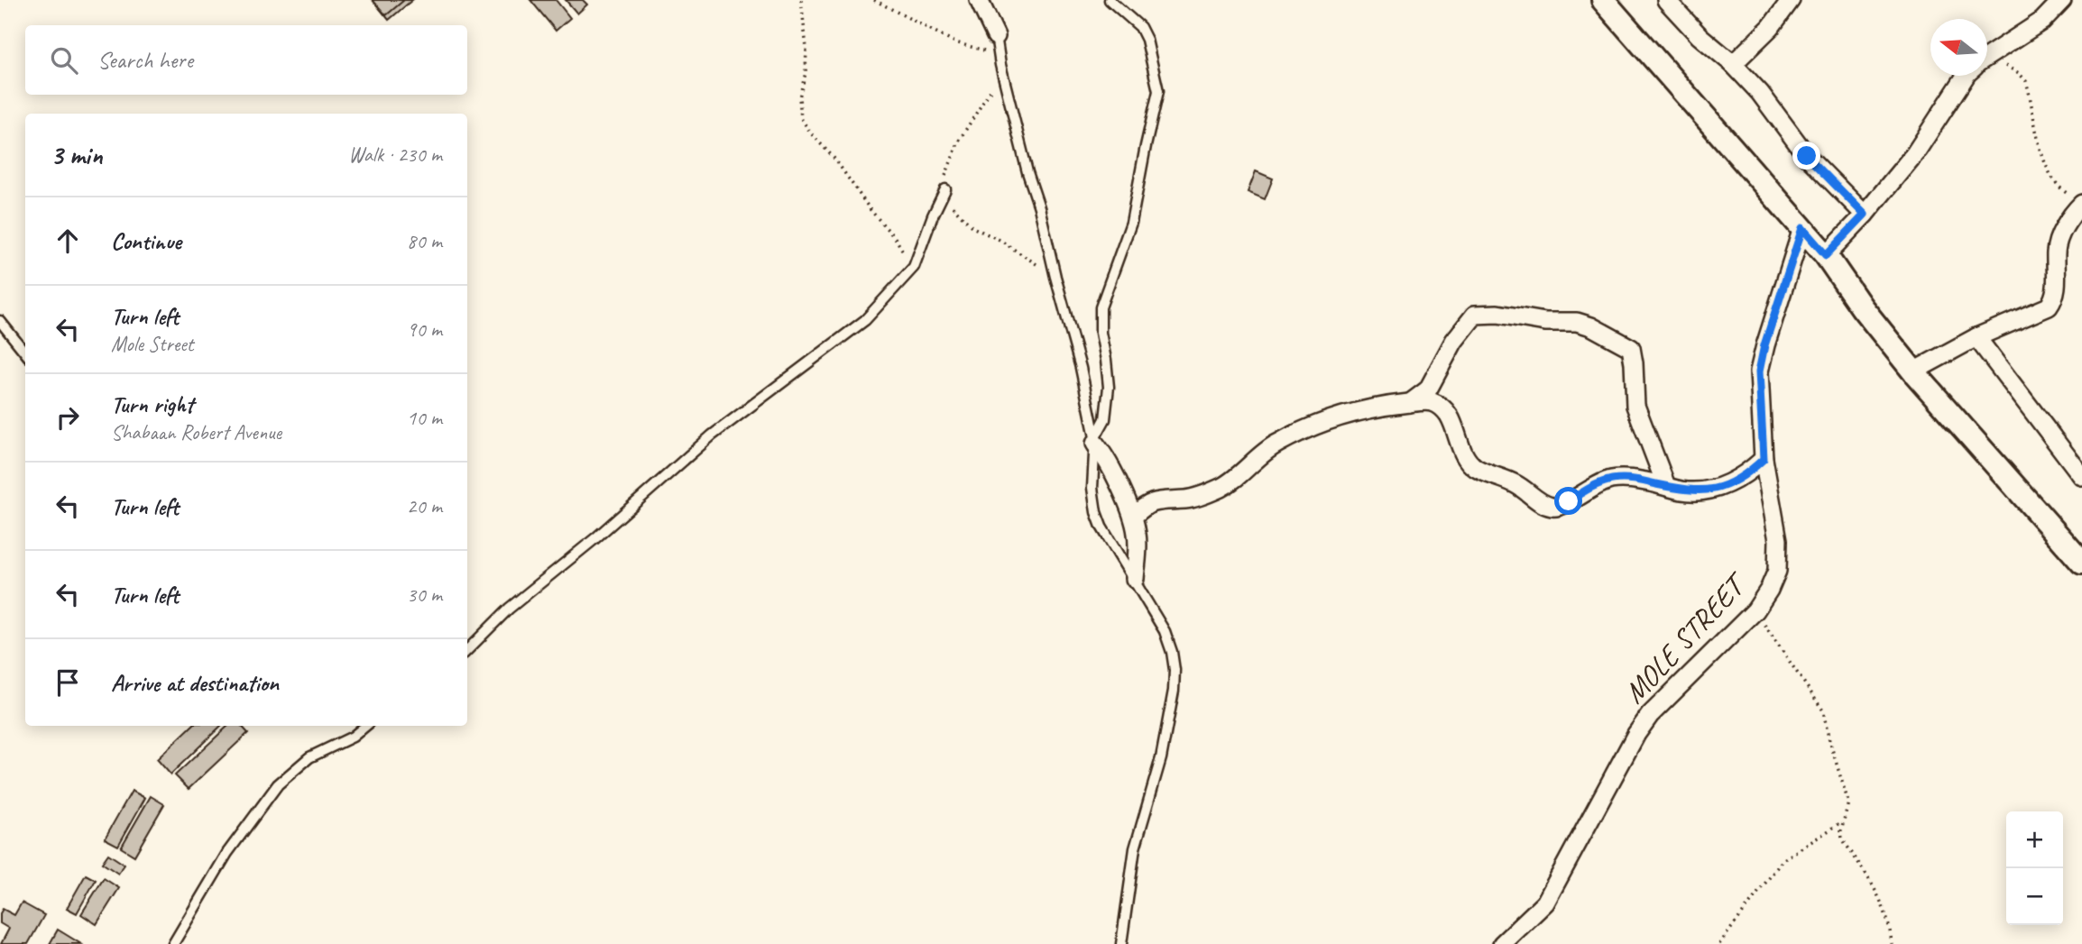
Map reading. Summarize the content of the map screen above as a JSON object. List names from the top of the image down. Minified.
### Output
{"streets":{"street":["MOLE STREET"]},"north":"left","page":{"search":"Search here","heading":["3 min","Walk · 230 m"],"list":[["Continue","80 m"],["Turn left","Mole Street","90 m"],["Turn right","Shabaan Robert Avenue","10 m"],["Turn left","20 m"],["Turn left","30 m"],"Arrive at destination"],"map_buttons":["+","−"]}}
